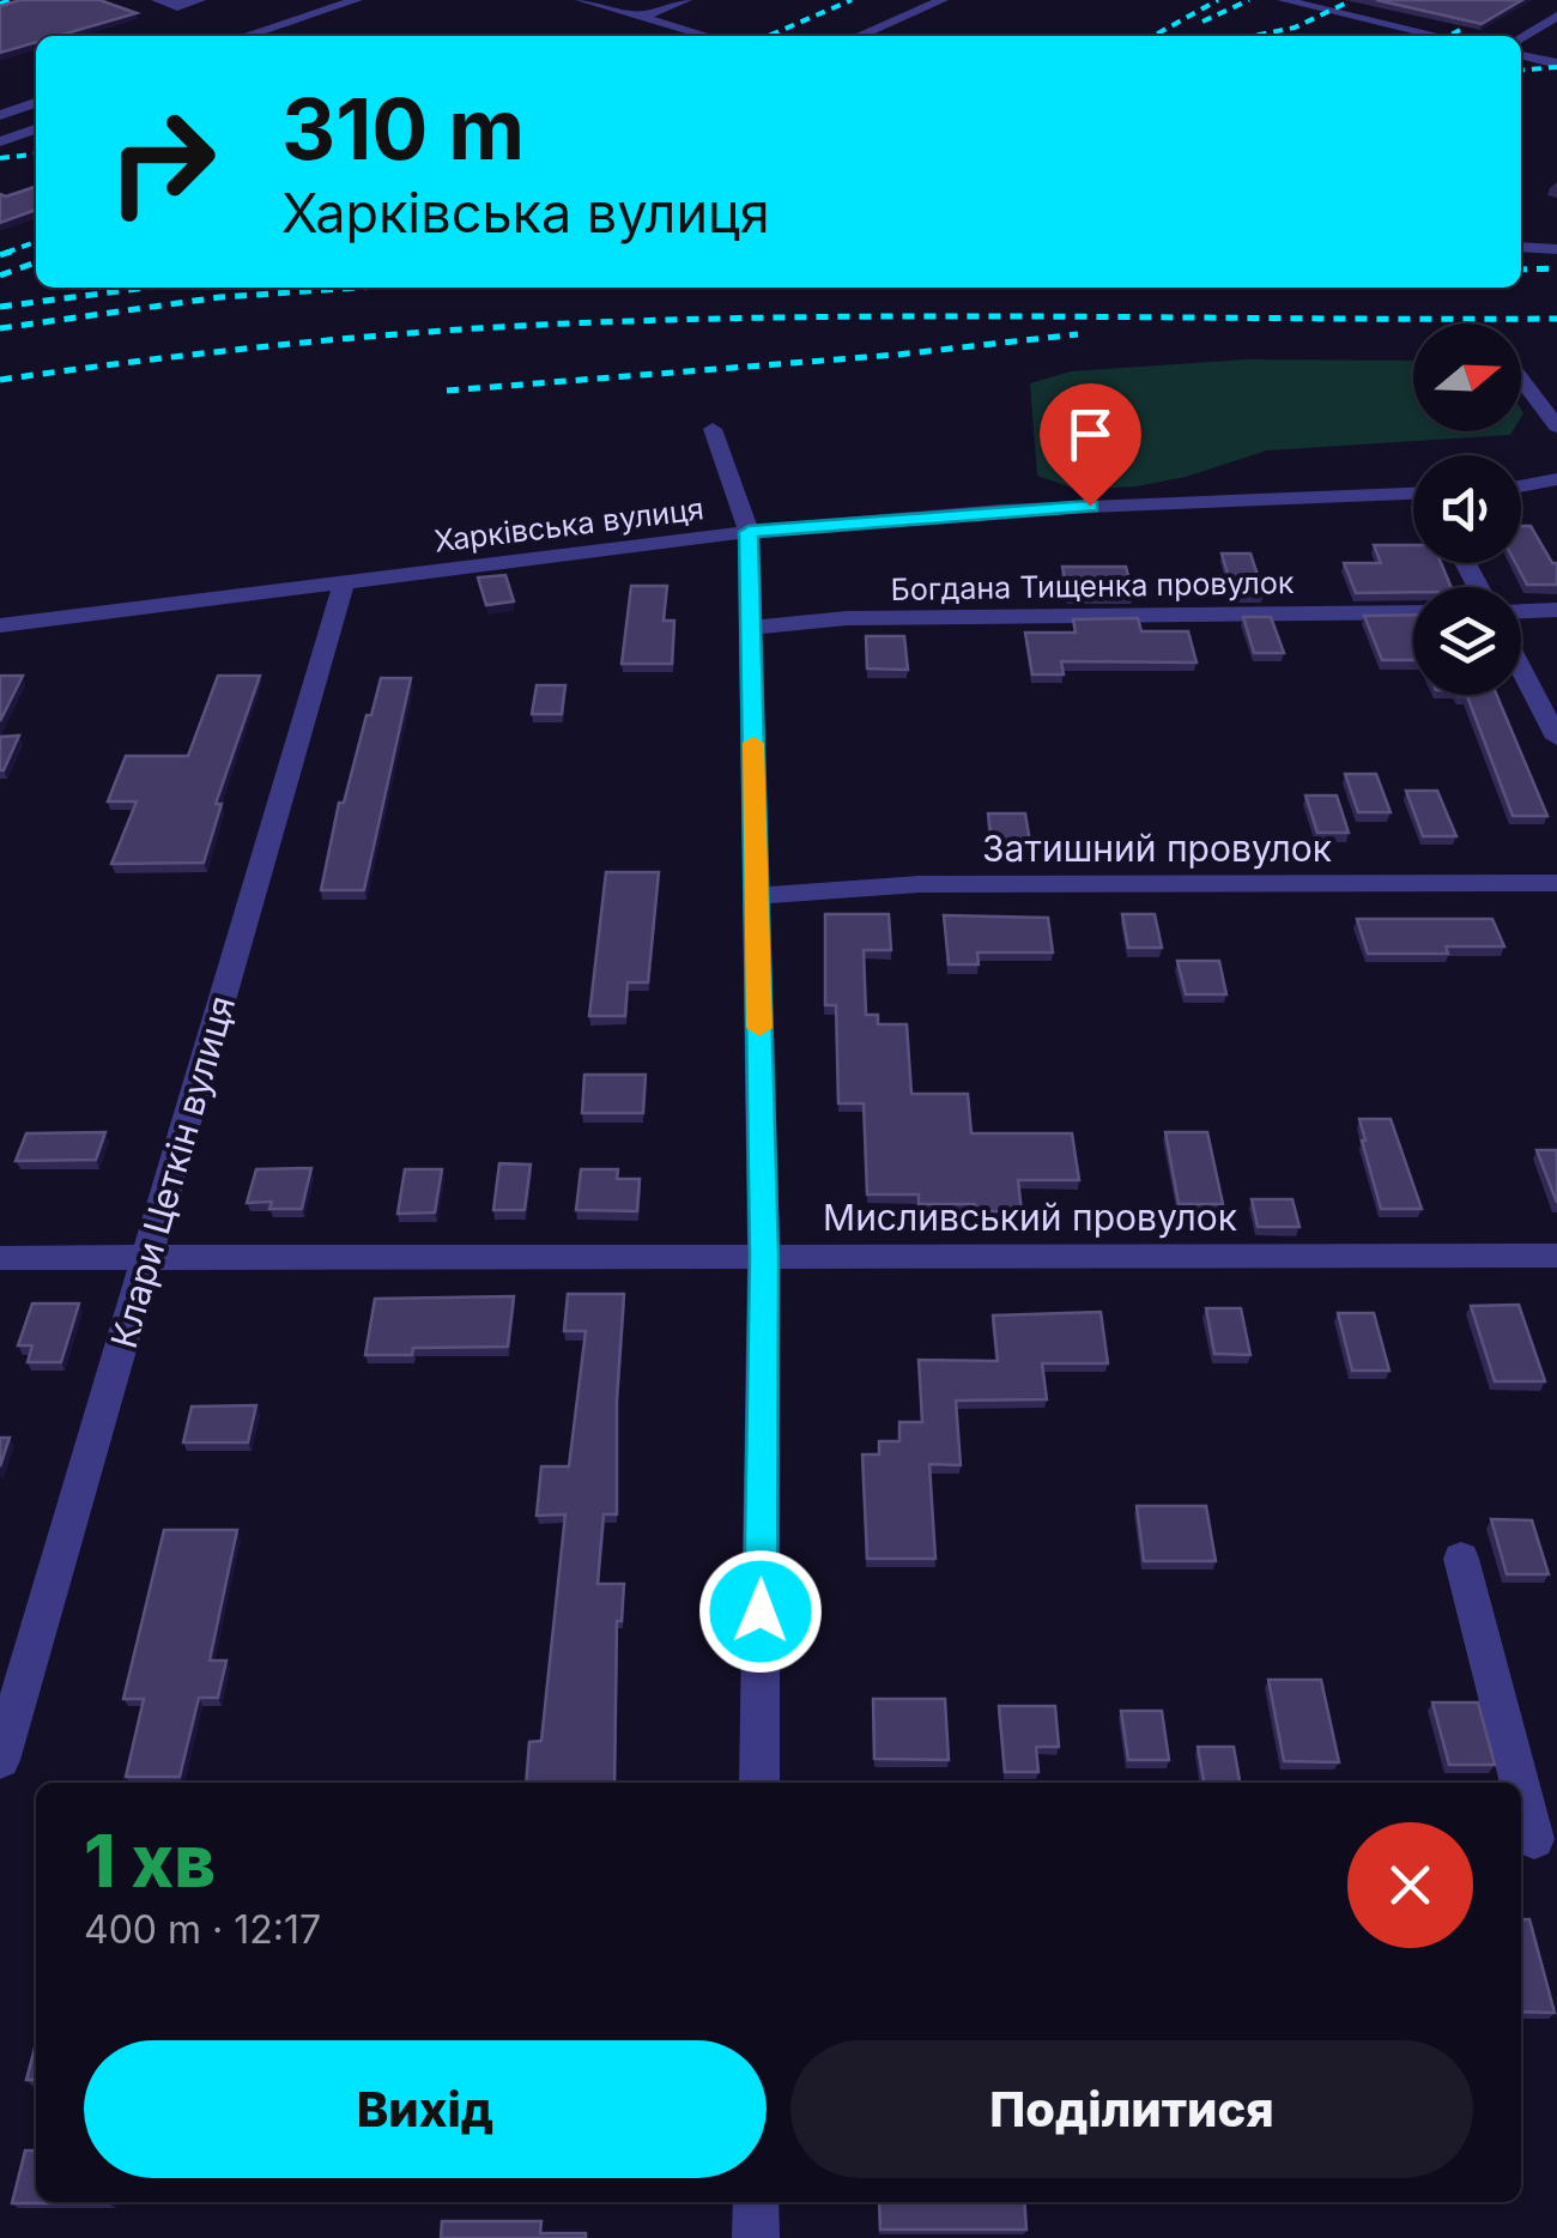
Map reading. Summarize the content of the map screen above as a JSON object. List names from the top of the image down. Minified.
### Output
{"streets":{"street":["Харківська вулиця","Богдана Тищенка провулок","Затишний провулок","Клари Цеткін вулиця","Мисливський провулок"]},"crossings":[["Харківська вулиця","Клари Цеткін вулиця"],["Клари Цеткін вулиця","Мисливський провулок"]],"north":"right","page":{"turn":["310 m","Харківська вулиця"],"heading":["1 хв","400 m · 12:17"],"buttons":["Вихід","Поділитися"]}}
